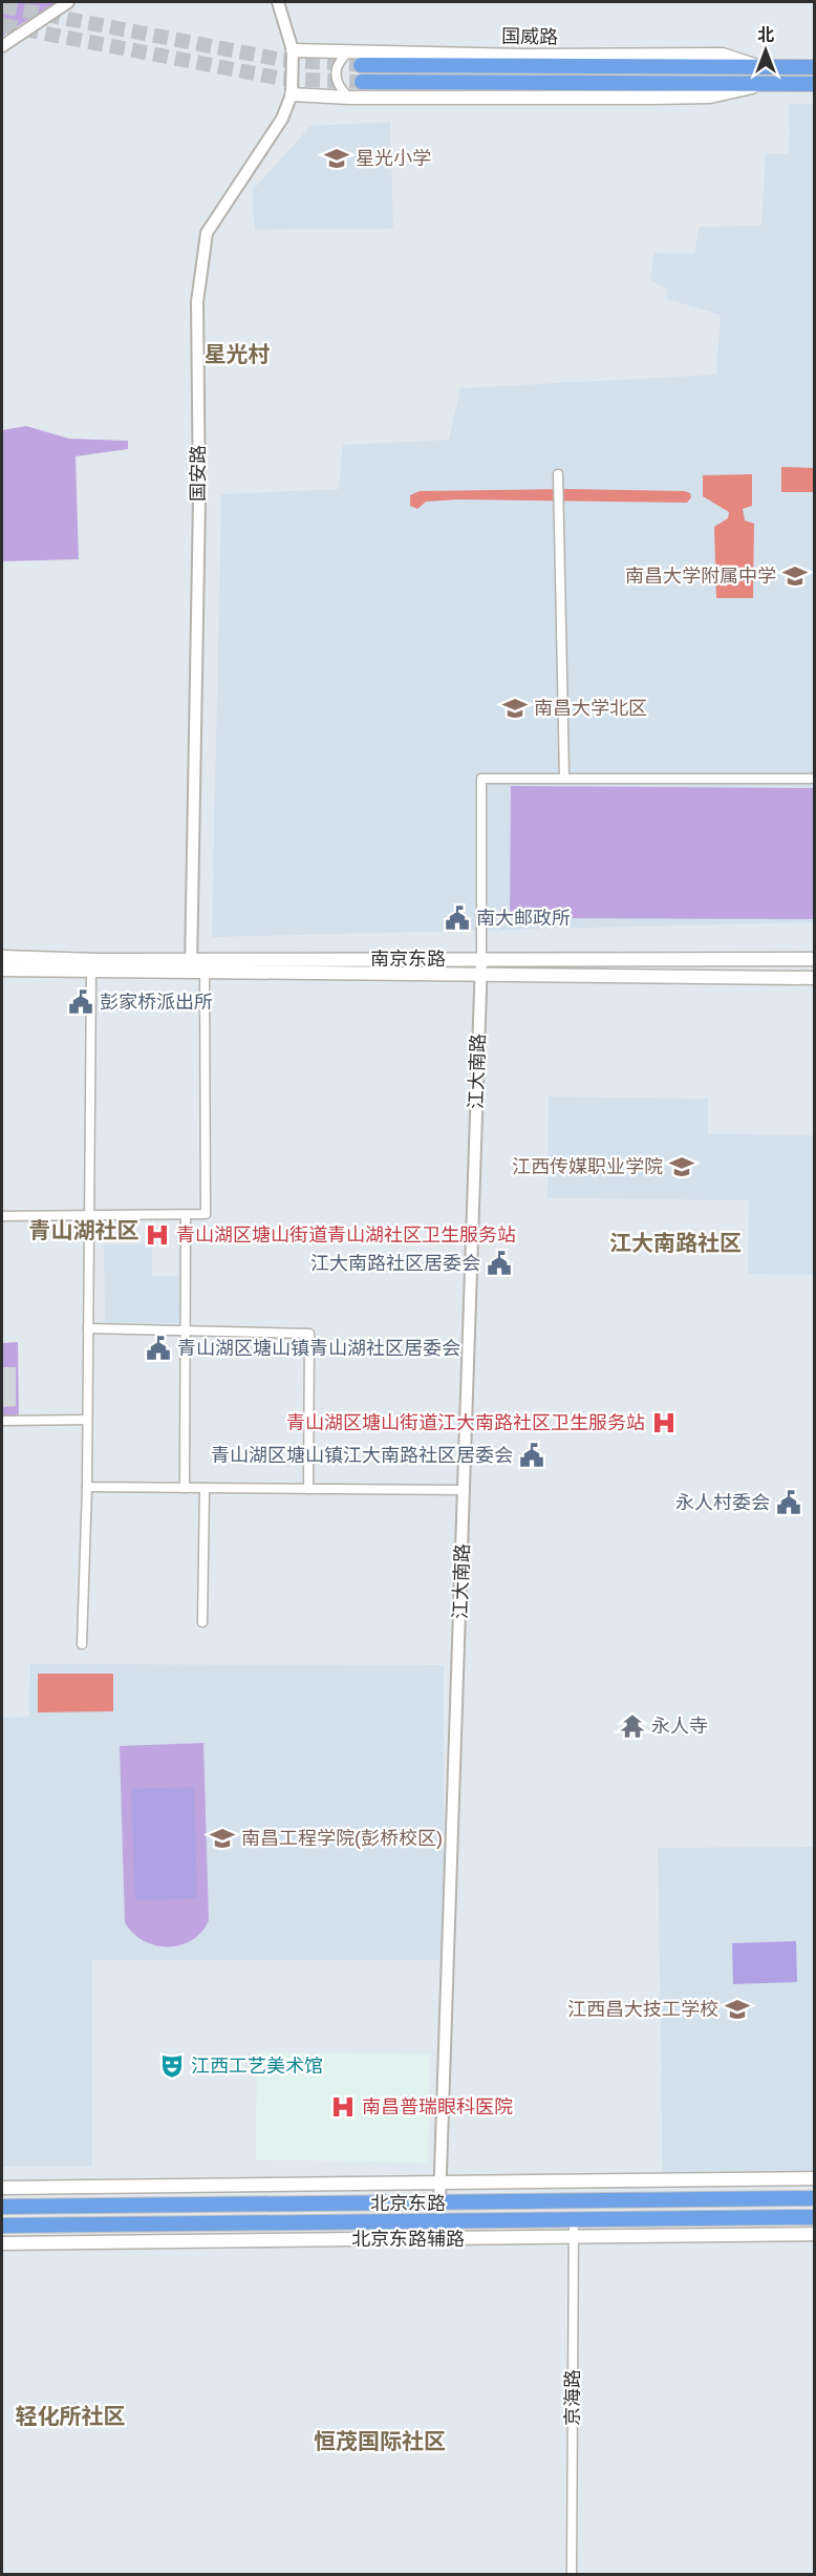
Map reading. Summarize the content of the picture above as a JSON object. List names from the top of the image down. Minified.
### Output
{"streets":{"main road":["国威路","南京东路","北京东路","北京东路辅路"],"street":["国安路","江大南路","京海路"]},"crossings":[["国威路","国安路"],["国安路","南京东路"],["南京东路","江大南路"],["江大南路","北京东路"],["北京东路","京海路"],["北京东路辅路","京海路"]],"districts":["星光村","青山湖社区","江大南路社区","轻化所社区","恒茂国际社区"],"places":{"school or university":["星光小学","南昌大学附属中学","南昌大学北区","江西传媒职业学院","南昌工程学院(彭桥校区)","江西昌大技工学校"],"public building":["南大邮政所","彭家桥派出所","江大南路社区居委会","青山湖区塘山镇青山湖社区居委会","青山湖区塘山镇江大南路社区居委会","永人村委会"],"hospital":["青山湖区塘山街道青山湖社区卫生服务站","青山湖区塘山街道江大南路社区卫生服务站","南昌普瑞眼科医院"],"temple":["永人寺"],"theatre":["江西工艺美术馆"]},"north":"top"}
